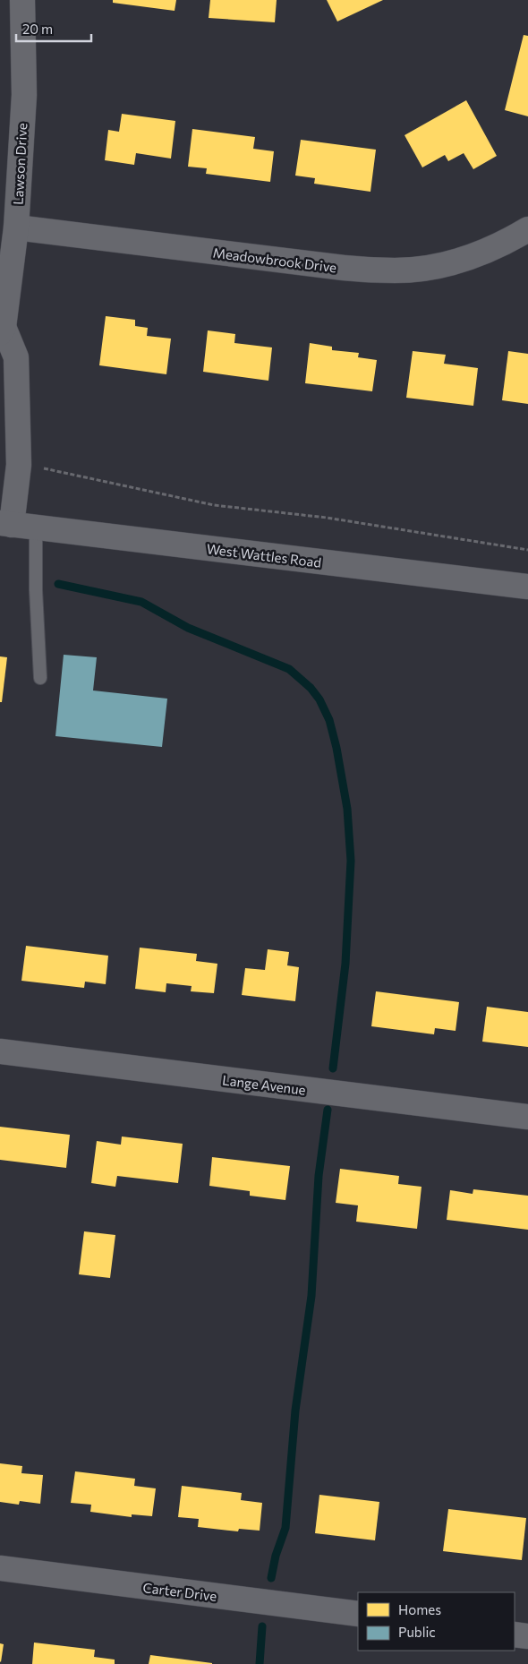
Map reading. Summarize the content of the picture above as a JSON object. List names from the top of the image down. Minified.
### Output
{"streets":{"street":["Lawson Drive","Meadowbrook Drive","West Wattles Road","Lange Avenue","Carter Drive"]},"crossings":[["Lawson Drive","Meadowbrook Drive"],["Lawson Drive","West Wattles Road"]],"legend":["Homes","Public"],"scale_bar":"20 m"}
